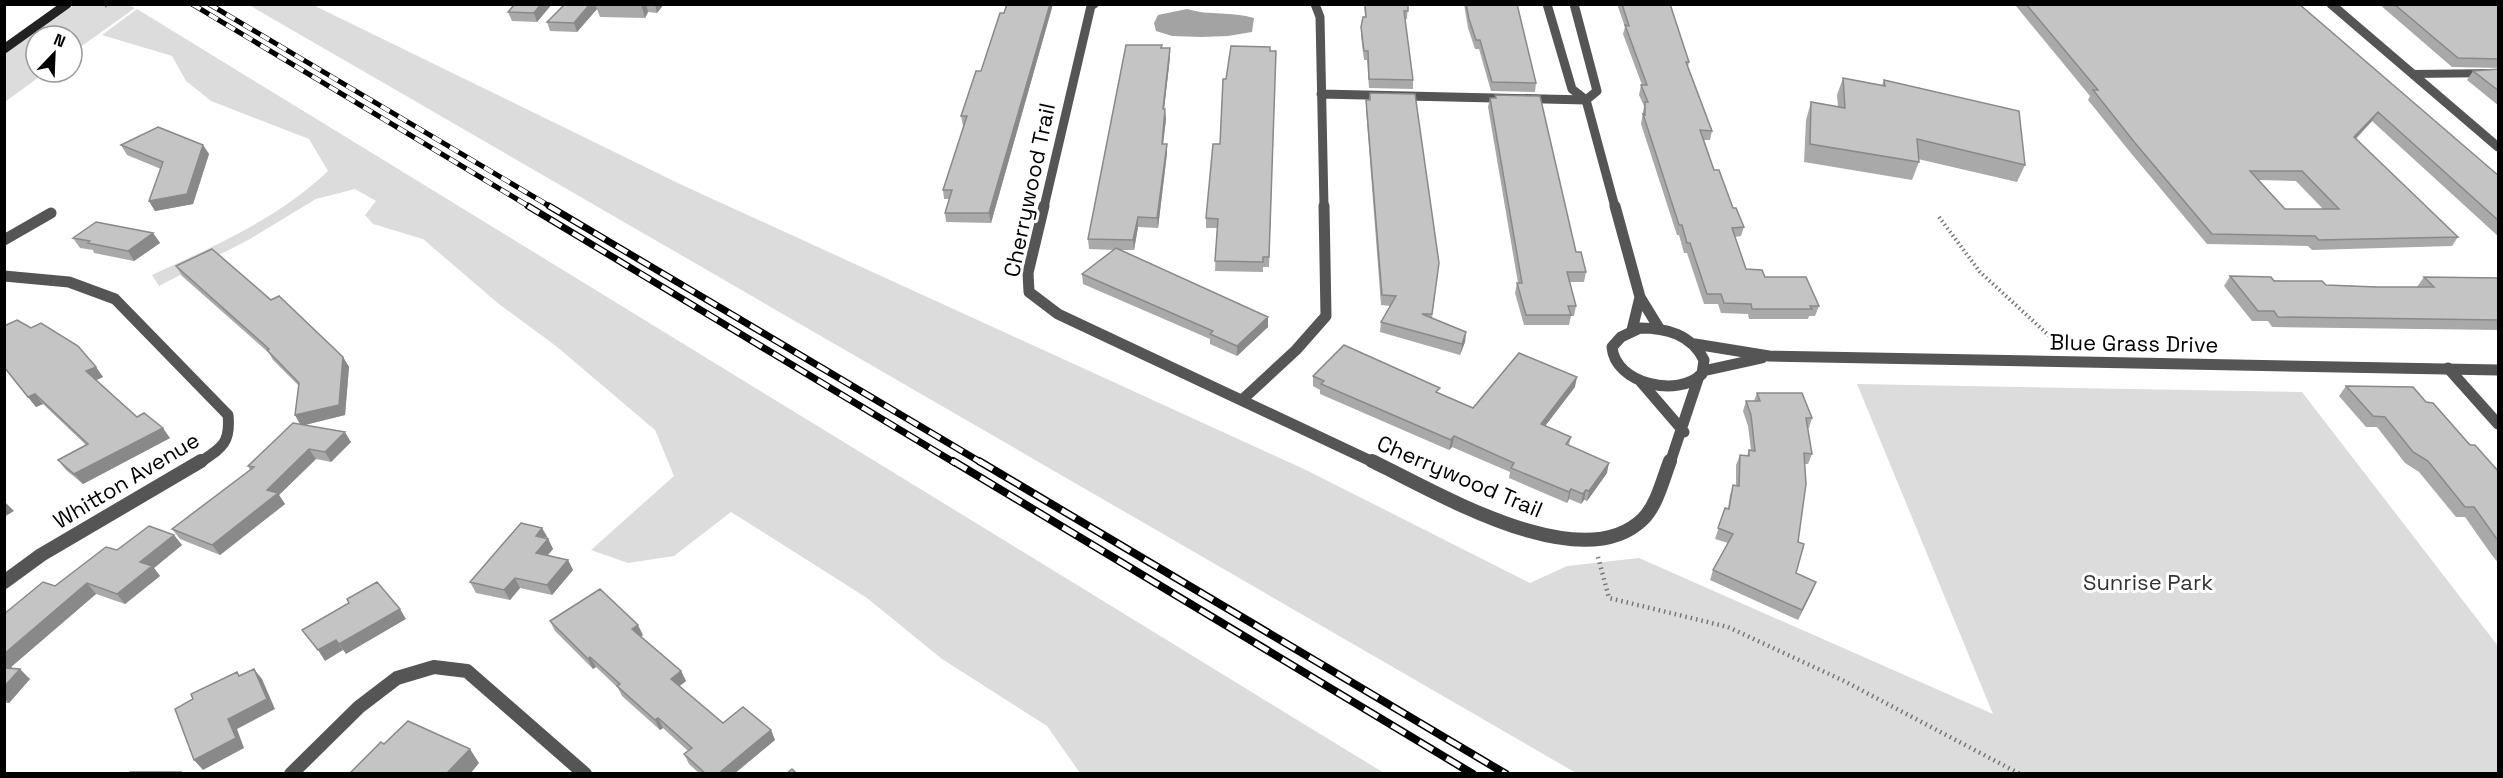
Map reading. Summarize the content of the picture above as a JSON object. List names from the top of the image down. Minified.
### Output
{"streets":{"street":["Cherrywood Trail","Blue Grass Drive","Whitton Avenue"]},"crossings":[["Cherrywood Trail","Blue Grass Drive"]],"parks":["Sunrise Park"],"north":"top right"}
